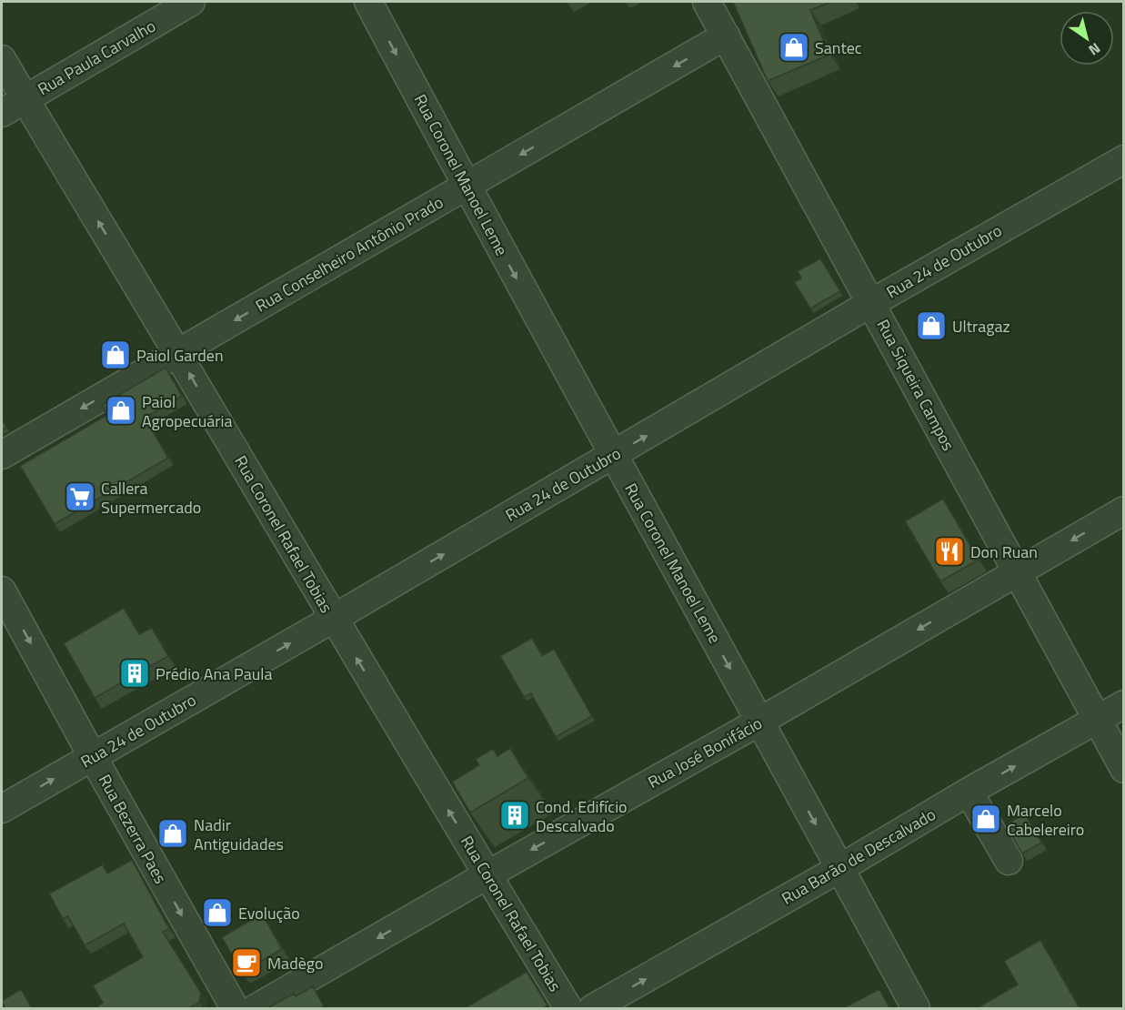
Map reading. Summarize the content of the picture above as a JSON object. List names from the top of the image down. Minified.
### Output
{"streets":{"street":["Rua Paula Carvalho","Rua Coronel Manoel Leme","Rua Conselheiro Antônio Prado","Rua 24 de Outubro","Rua Siqueira Campos","Rua Coronel Rafael Tobias","Rua José Bonifácio","Rua Bezerra Paes","Rua Barão de Descalvado"]},"crossings":[["Rua Paula Carvalho","Rua Coronel Rafael Tobias"],["Rua Coronel Manoel Leme","Rua Conselheiro Antônio Prado"],["Rua Coronel Manoel Leme","Rua 24 de Outubro"],["Rua Coronel Manoel Leme","Rua José Bonifácio"],["Rua Coronel Manoel Leme","Rua Barão de Descalvado"],["Rua Conselheiro Antônio Prado","Rua Siqueira Campos"],["Rua Conselheiro Antônio Prado","Rua Coronel Rafael Tobias"],["Rua 24 de Outubro","Rua Siqueira Campos"],["Rua 24 de Outubro","Rua Coronel Rafael Tobias"],["Rua 24 de Outubro","Rua Bezerra Paes"],["Rua Siqueira Campos","Rua José Bonifácio"],["Rua Siqueira Campos","Rua Barão de Descalvado"],["Rua Coronel Rafael Tobias","Rua José Bonifácio"]],"one_way":["Rua Coronel Manoel Leme","Rua Conselheiro Antônio Prado","Rua 24 de Outubro","Rua Coronel Rafael Tobias","Rua José Bonifácio","Rua Bezerra Paes","Rua Barão de Descalvado"],"places":{"shop":["Santec","Ultragaz","Paiol Garden","Paiol Agropecuária","Marcelo Cabelereiro","Nadir Antiguidades","Evolução"],"supermarket":["Callera Supermercado"],"restaurant":["Don Ruan"],"building":["Prédio Ana Paula","Cond. Edifício Descalvado"],"cafe":["Madègo"]},"north":"bottom right"}
